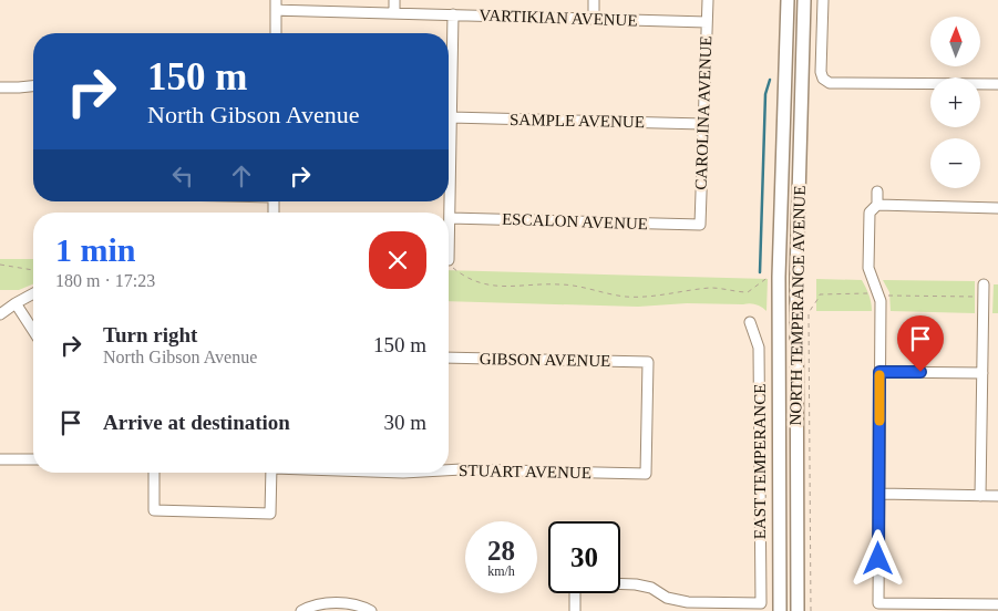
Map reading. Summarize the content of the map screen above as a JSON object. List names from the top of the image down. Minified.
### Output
{"streets":{"main road":["NORTH TEMPERANCE AVENUE"],"street":["VARTIKIAN AVENUE","CAROLINA AVENUE","SAMPLE AVENUE","ESCALON AVENUE","GIBSON AVENUE","EAST TEMPERANCE","STUART AVENUE"]},"crossings":[["VARTIKIAN AVENUE","CAROLINA AVENUE"],["CAROLINA AVENUE","SAMPLE AVENUE"],["CAROLINA AVENUE","ESCALON AVENUE"],["GIBSON AVENUE","STUART AVENUE"]],"north":"top","page":{"map_buttons":["+","−"],"turn":["150 m","North Gibson Avenue"],"heading":["1 min","180 m · 17:23"],"list":[{"name":"Turn right","note":"North Gibson Avenue","value":"150 m"},{"name":"Arrive at destination","value":"30 m"}],"speed":"28 km/h","limit":"30"}}
